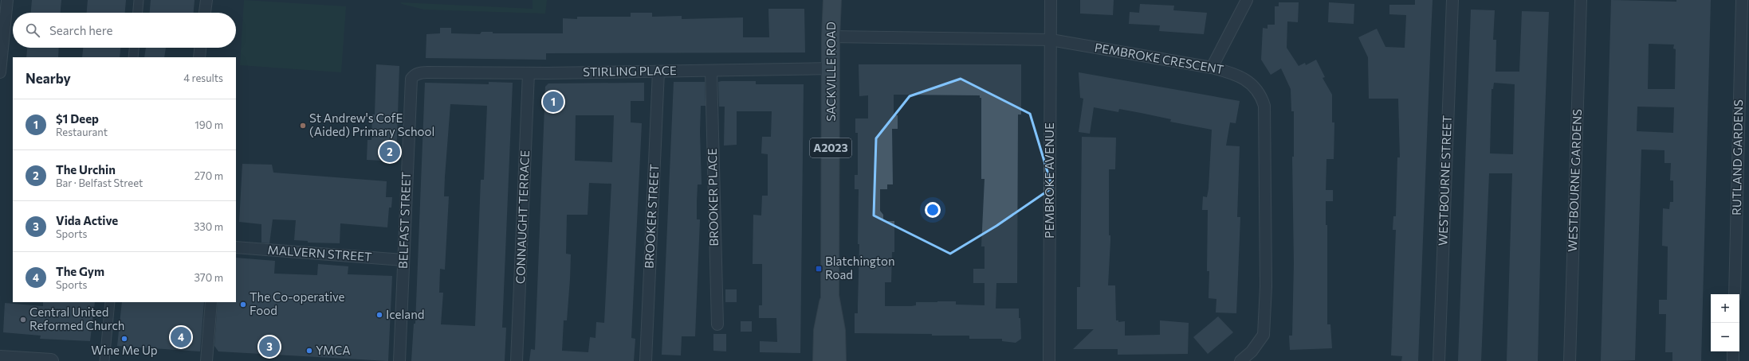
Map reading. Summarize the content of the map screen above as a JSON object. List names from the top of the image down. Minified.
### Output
{"streets":{"main road":["SACKVILLE ROAD","A2023"],"street":["PEMBROKE CRESCENT","STIRLING PLACE","RUTLAND GARDENS","PEMBROKE AVENUE","WESTBOURNE STREET","WESTBOURNE GARDENS","BROOKER PLACE","BROOKER STREET","CONNAUGHT TERRACE","BELFAST STREET","MALVERN STREET"]},"crossings":[["PEMBROKE CRESCENT","SACKVILLE ROAD"],["PEMBROKE CRESCENT","PEMBROKE AVENUE"],["STIRLING PLACE","SACKVILLE ROAD"],["STIRLING PLACE","BROOKER PLACE"],["STIRLING PLACE","BROOKER STREET"],["STIRLING PLACE","CONNAUGHT TERRACE"],["STIRLING PLACE","BELFAST STREET"],["BELFAST STREET","MALVERN STREET"]],"places":{"other":["St Andrew's CofE (Aided) Primary School","The Co-operative Food","Iceland","Central United Reformed Church","Wine Me Up","YMCA"],"transit":["Blatchington Road"]},"page":{"search":"Search here","heading":["Nearby","4 results"],"pins":["1","2","4","3"],"list":[{"mark":"1","name":"$1 Deep","note":"Restaurant","value":"190 m"},{"mark":"2","name":"The Urchin","note":"Bar · Belfast Street","value":"270 m"},{"mark":"3","name":"Vida Active","note":"Sports","value":"330 m"},{"mark":"4","name":"The Gym","note":"Sports","value":"370 m"}],"map_buttons":["+","−"]}}
